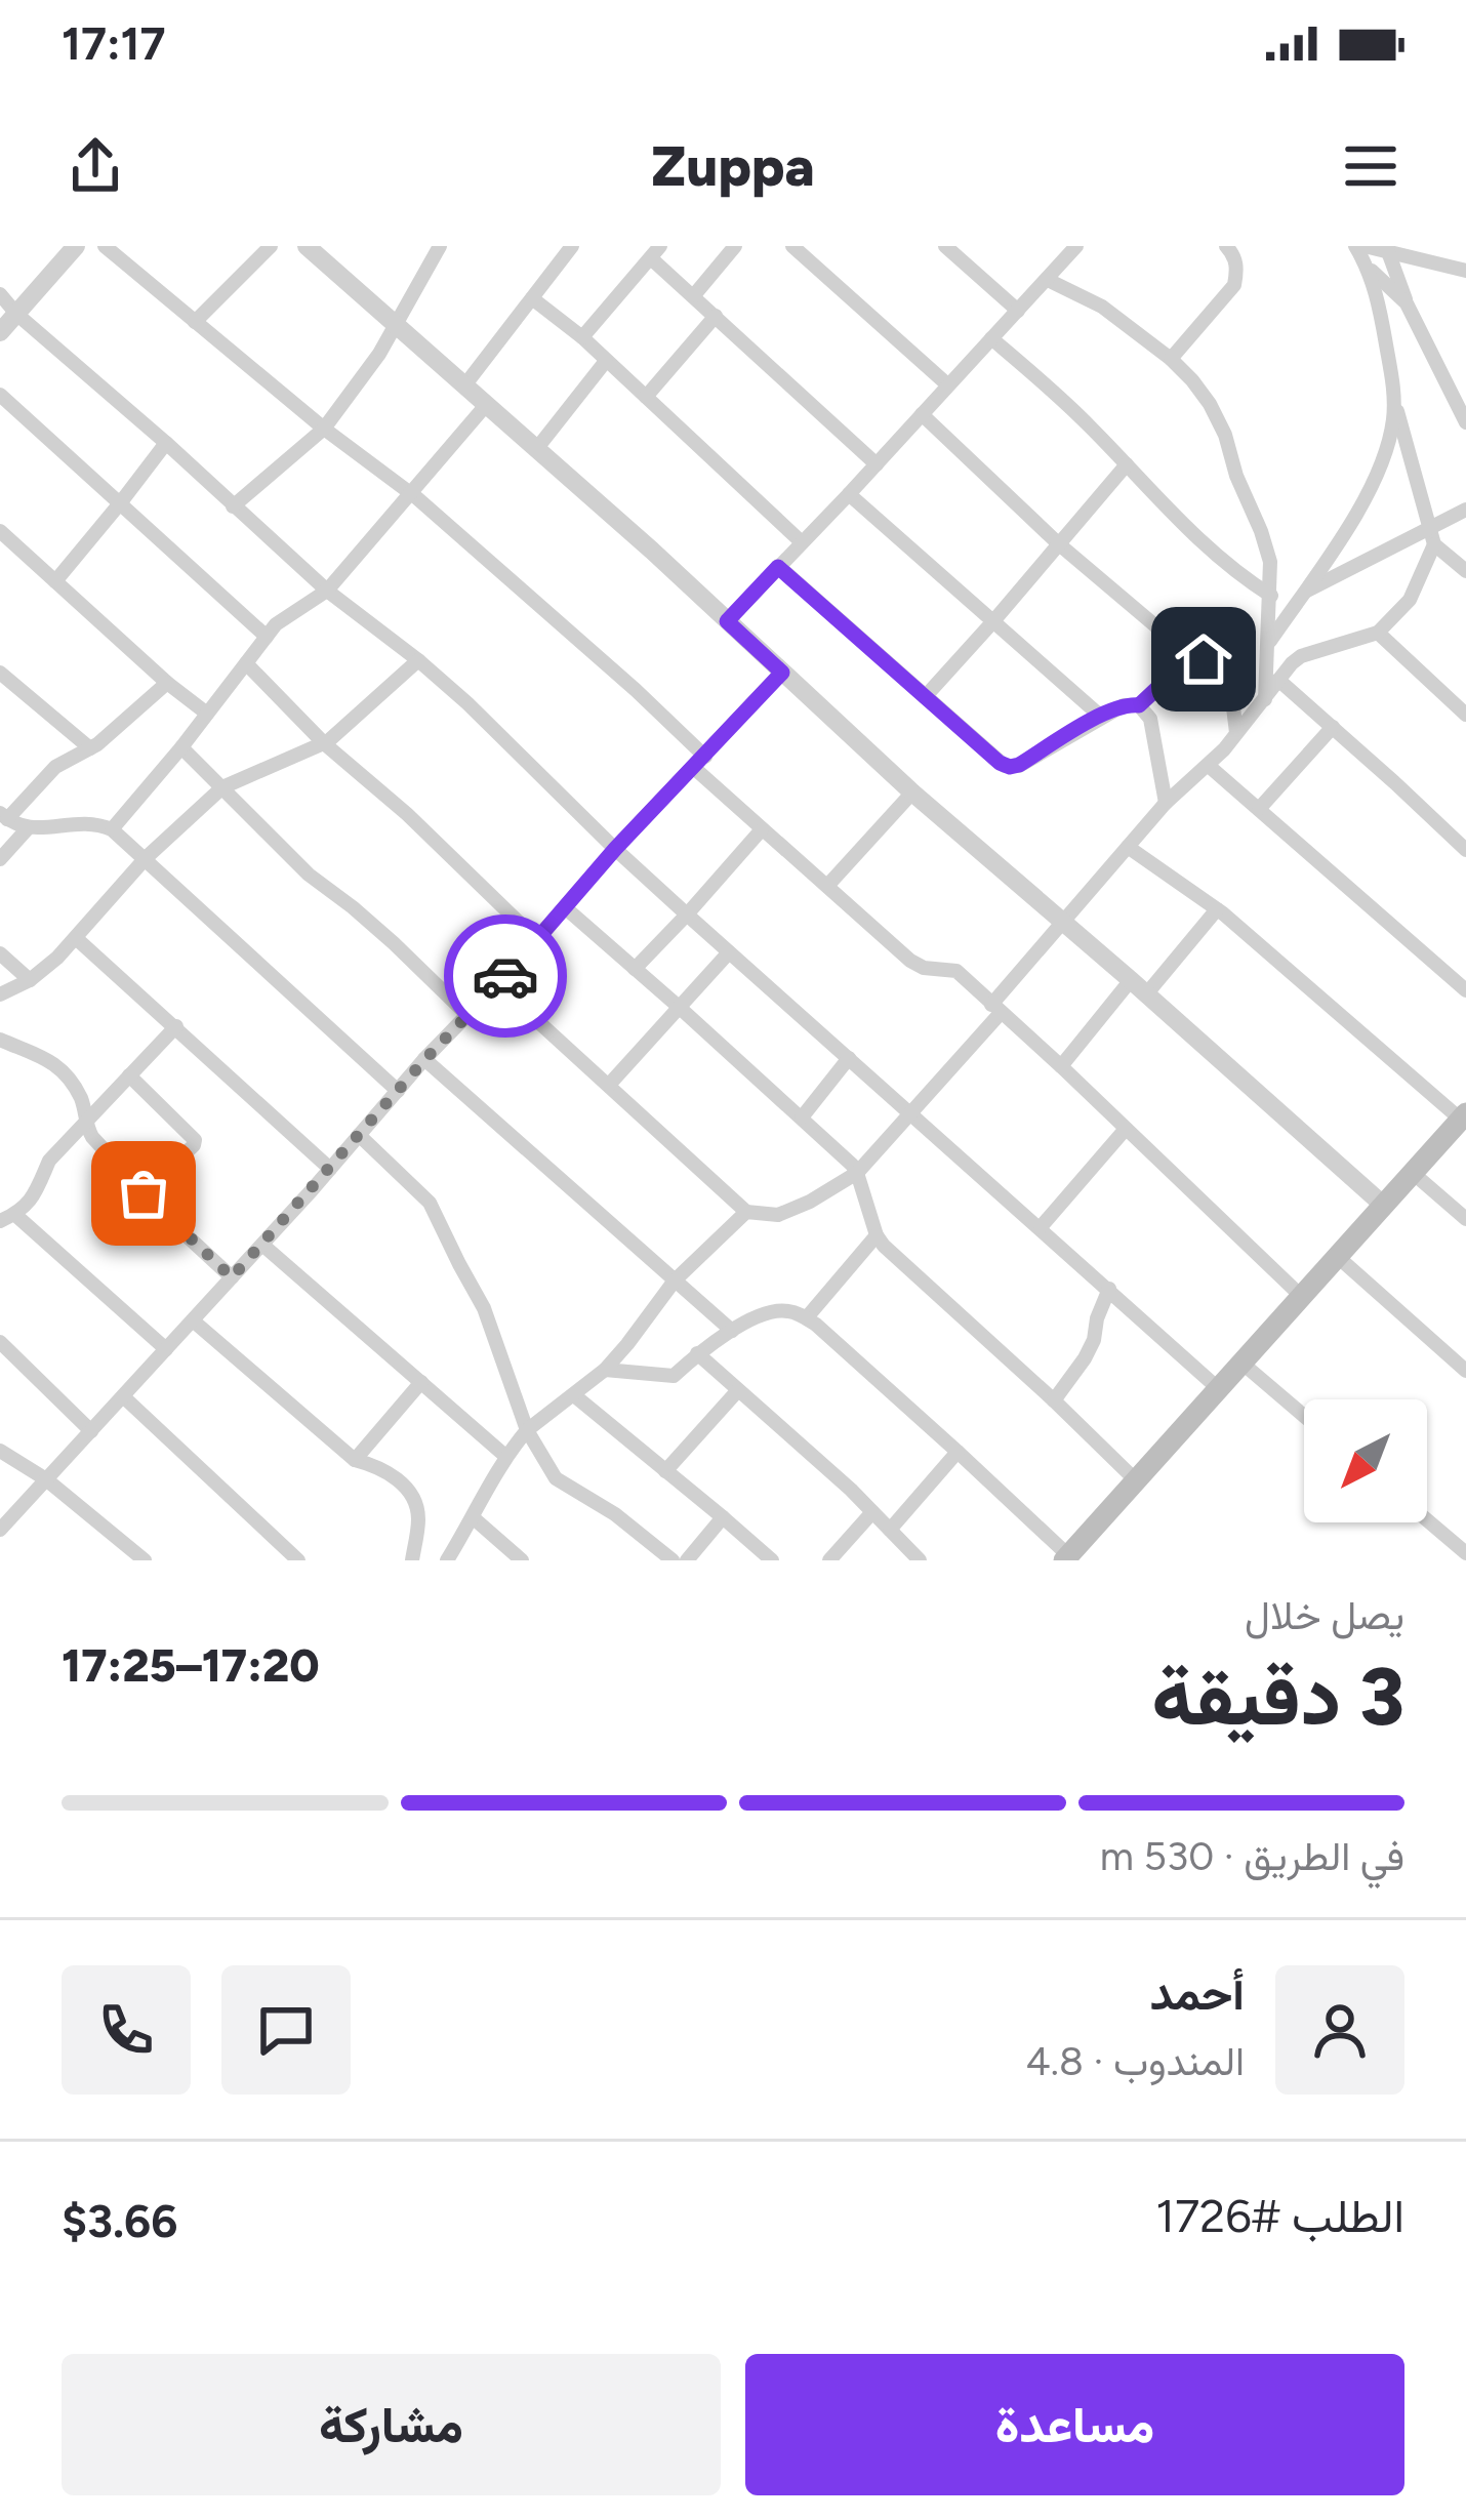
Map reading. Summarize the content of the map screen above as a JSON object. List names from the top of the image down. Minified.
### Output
{"north":"bottom left","page":{"status":"17:17","header":"Zuppa","heading":["3 دقيقة","يصل خلال","17:20–17:25"],"panel":["أحمد","المندوب · 4.8","الطلب #1726","$3.66"],"bar":"في الطريق · 530 m","buttons":["مساعدة","مشاركة"]}}
